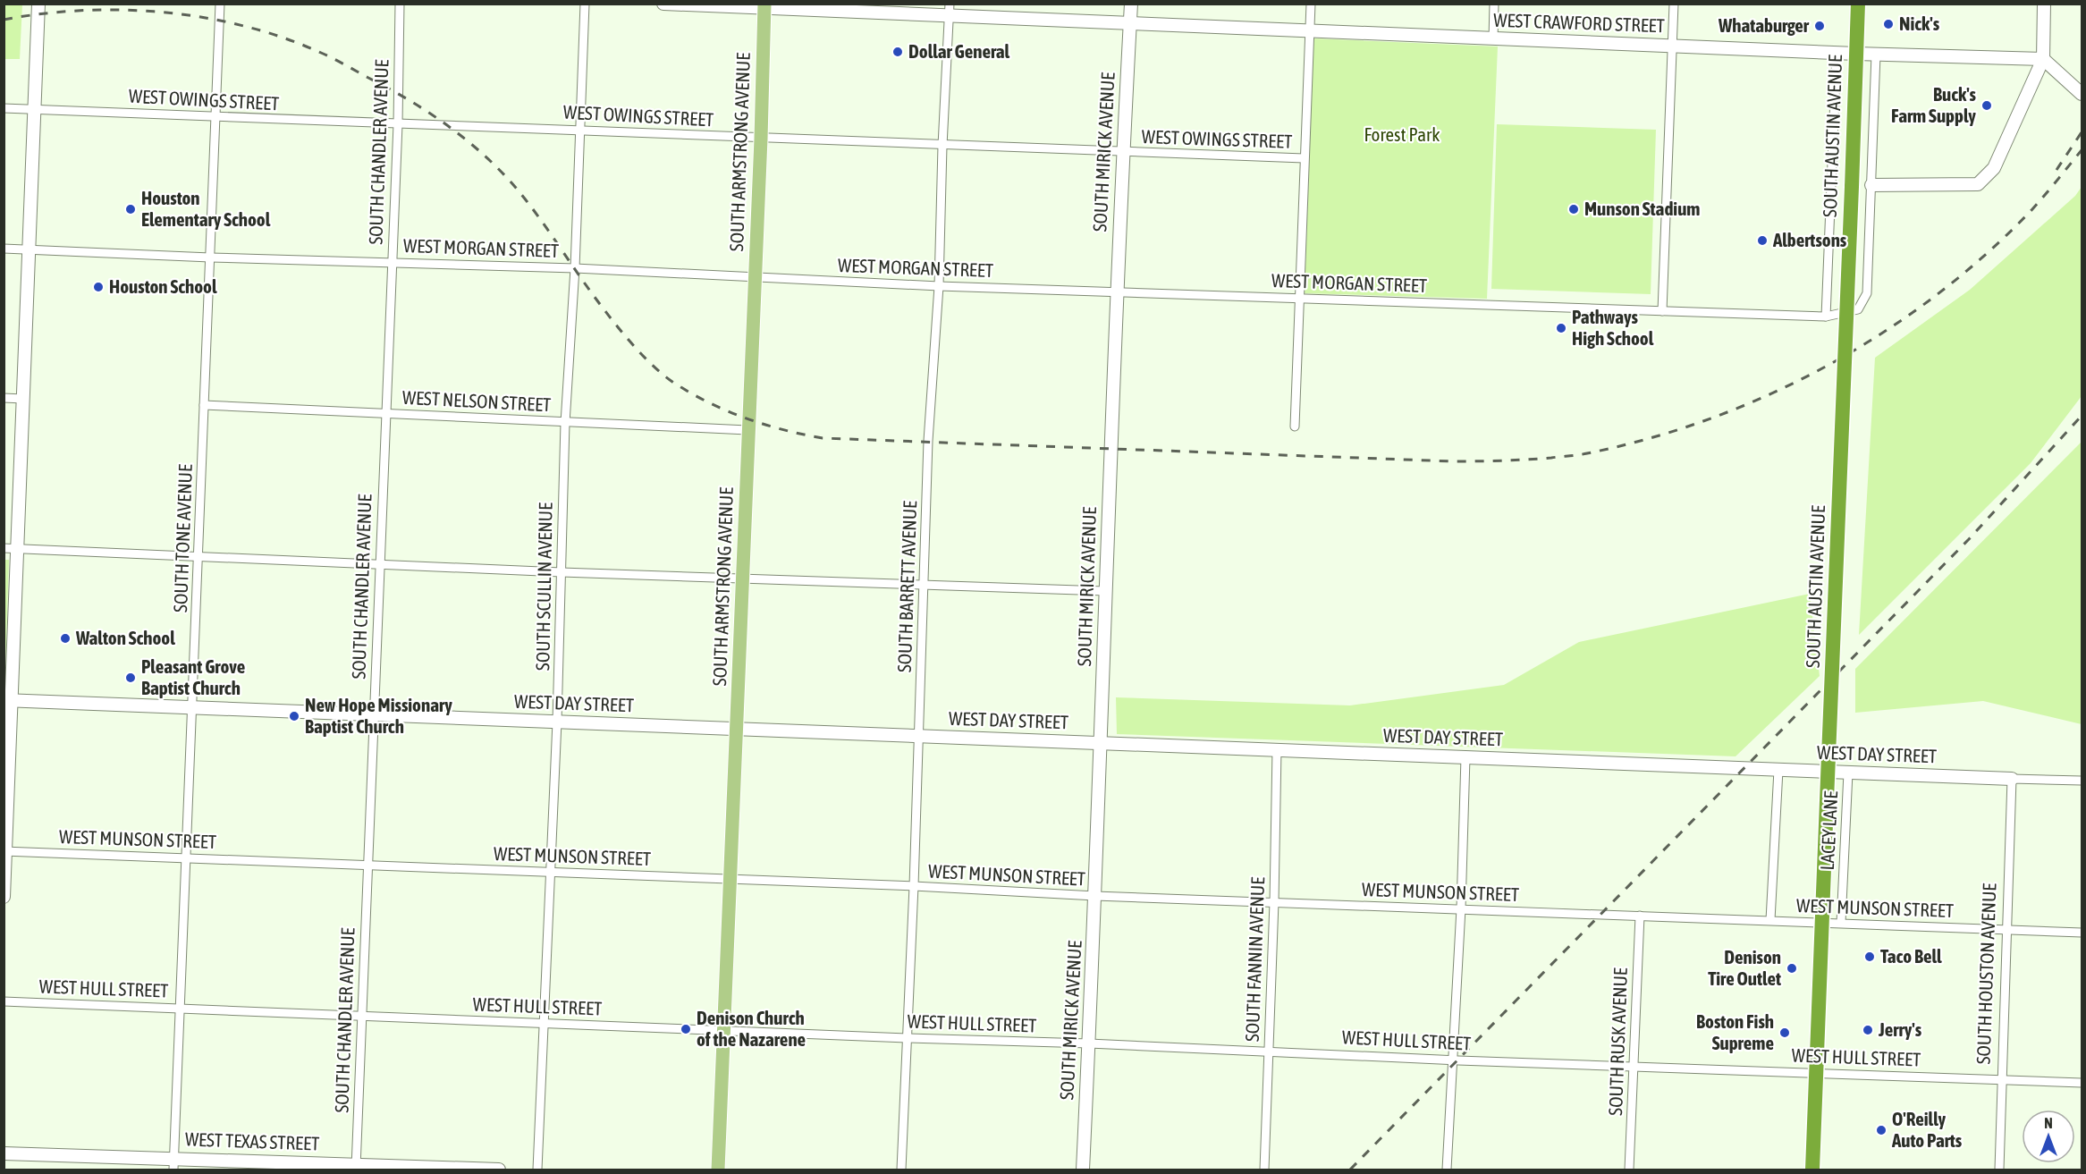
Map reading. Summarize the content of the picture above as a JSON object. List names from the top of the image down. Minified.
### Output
{"streets":{"highway":["SOUTH AUSTIN AVENUE"],"main road":["SOUTH ARMSTRONG AVENUE"],"street":["WEST CRAWFORD STREET","WEST OWINGS STREET","SOUTH CHANDLER AVENUE","SOUTH MIRICK AVENUE","WEST MORGAN STREET","WEST NELSON STREET","SOUTH TONE AVENUE","SOUTH SCULLIN AVENUE","SOUTH BARRETT AVENUE","WEST DAY STREET","LACEY LANE","WEST MUNSON STREET","SOUTH FANNIN AVENUE","SOUTH HOUSTON AVENUE","WEST HULL STREET","SOUTH RUSK AVENUE","WEST TEXAS STREET"]},"crossings":[["WEST CRAWFORD STREET","SOUTH AUSTIN AVENUE"],["WEST CRAWFORD STREET","SOUTH ARMSTRONG AVENUE"],["WEST CRAWFORD STREET","SOUTH MIRICK AVENUE"],["WEST CRAWFORD STREET","WEST MORGAN STREET"],["WEST CRAWFORD STREET","SOUTH BARRETT AVENUE"],["WEST OWINGS STREET","SOUTH CHANDLER AVENUE"],["WEST OWINGS STREET","SOUTH ARMSTRONG AVENUE"],["WEST OWINGS STREET","SOUTH MIRICK AVENUE"],["WEST OWINGS STREET","SOUTH TONE AVENUE"],["WEST OWINGS STREET","SOUTH SCULLIN AVENUE"],["WEST OWINGS STREET","SOUTH BARRETT AVENUE"],["SOUTH AUSTIN AVENUE","WEST MUNSON STREET"],["SOUTH AUSTIN AVENUE","WEST HULL STREET"],["SOUTH CHANDLER AVENUE","WEST MORGAN STREET"],["SOUTH CHANDLER AVENUE","WEST NELSON STREET"],["SOUTH CHANDLER AVENUE","WEST DAY STREET"],["SOUTH CHANDLER AVENUE","WEST MUNSON STREET"],["SOUTH CHANDLER AVENUE","WEST HULL STREET"],["SOUTH CHANDLER AVENUE","WEST TEXAS STREET"],["SOUTH ARMSTRONG AVENUE","WEST MORGAN STREET"],["SOUTH ARMSTRONG AVENUE","WEST NELSON STREET"],["SOUTH ARMSTRONG AVENUE","WEST DAY STREET"],["SOUTH ARMSTRONG AVENUE","WEST MUNSON STREET"],["SOUTH ARMSTRONG AVENUE","WEST HULL STREET"],["SOUTH MIRICK AVENUE","WEST MORGAN STREET"],["SOUTH MIRICK AVENUE","WEST DAY STREET"],["SOUTH MIRICK AVENUE","WEST MUNSON STREET"],["SOUTH MIRICK AVENUE","WEST HULL STREET"],["WEST MORGAN STREET","SOUTH TONE AVENUE"],["WEST MORGAN STREET","SOUTH SCULLIN AVENUE"],["WEST MORGAN STREET","SOUTH BARRETT AVENUE"],["WEST NELSON STREET","SOUTH TONE AVENUE"],["WEST NELSON STREET","SOUTH SCULLIN AVENUE"],["SOUTH TONE AVENUE","WEST DAY STREET"],["SOUTH TONE AVENUE","WEST MUNSON STREET"],["SOUTH TONE AVENUE","WEST HULL STREET"],["SOUTH TONE AVENUE","WEST TEXAS STREET"],["SOUTH SCULLIN AVENUE","WEST DAY STREET"],["SOUTH SCULLIN AVENUE","WEST MUNSON STREET"],["SOUTH SCULLIN AVENUE","WEST HULL STREET"],["SOUTH BARRETT AVENUE","WEST DAY STREET"],["SOUTH BARRETT AVENUE","WEST MUNSON STREET"],["SOUTH BARRETT AVENUE","WEST HULL STREET"],["WEST DAY STREET","LACEY LANE"],["WEST DAY STREET","SOUTH FANNIN AVENUE"],["WEST DAY STREET","SOUTH HOUSTON AVENUE"],["LACEY LANE","WEST MUNSON STREET"],["WEST MUNSON STREET","SOUTH FANNIN AVENUE"],["WEST MUNSON STREET","SOUTH HOUSTON AVENUE"],["WEST MUNSON STREET","SOUTH RUSK AVENUE"],["SOUTH FANNIN AVENUE","WEST HULL STREET"],["SOUTH HOUSTON AVENUE","WEST HULL STREET"],["WEST HULL STREET","SOUTH RUSK AVENUE"]],"parks":["Forest Park"],"places":["Nick's","Whataburger","Dollar General","Buck's Farm Supply","Houston Elementary School","Munson Stadium","Albertsons","Houston School","Pathways High School","Walton School","Pleasant Grove Baptist Church","New Hope Missionary Baptist Church","Taco Bell","Denison Tire Outlet","Denison Church of the Nazarene","Jerry's","Boston Fish Supreme","O'Reilly Auto Parts"],"north":"top"}
